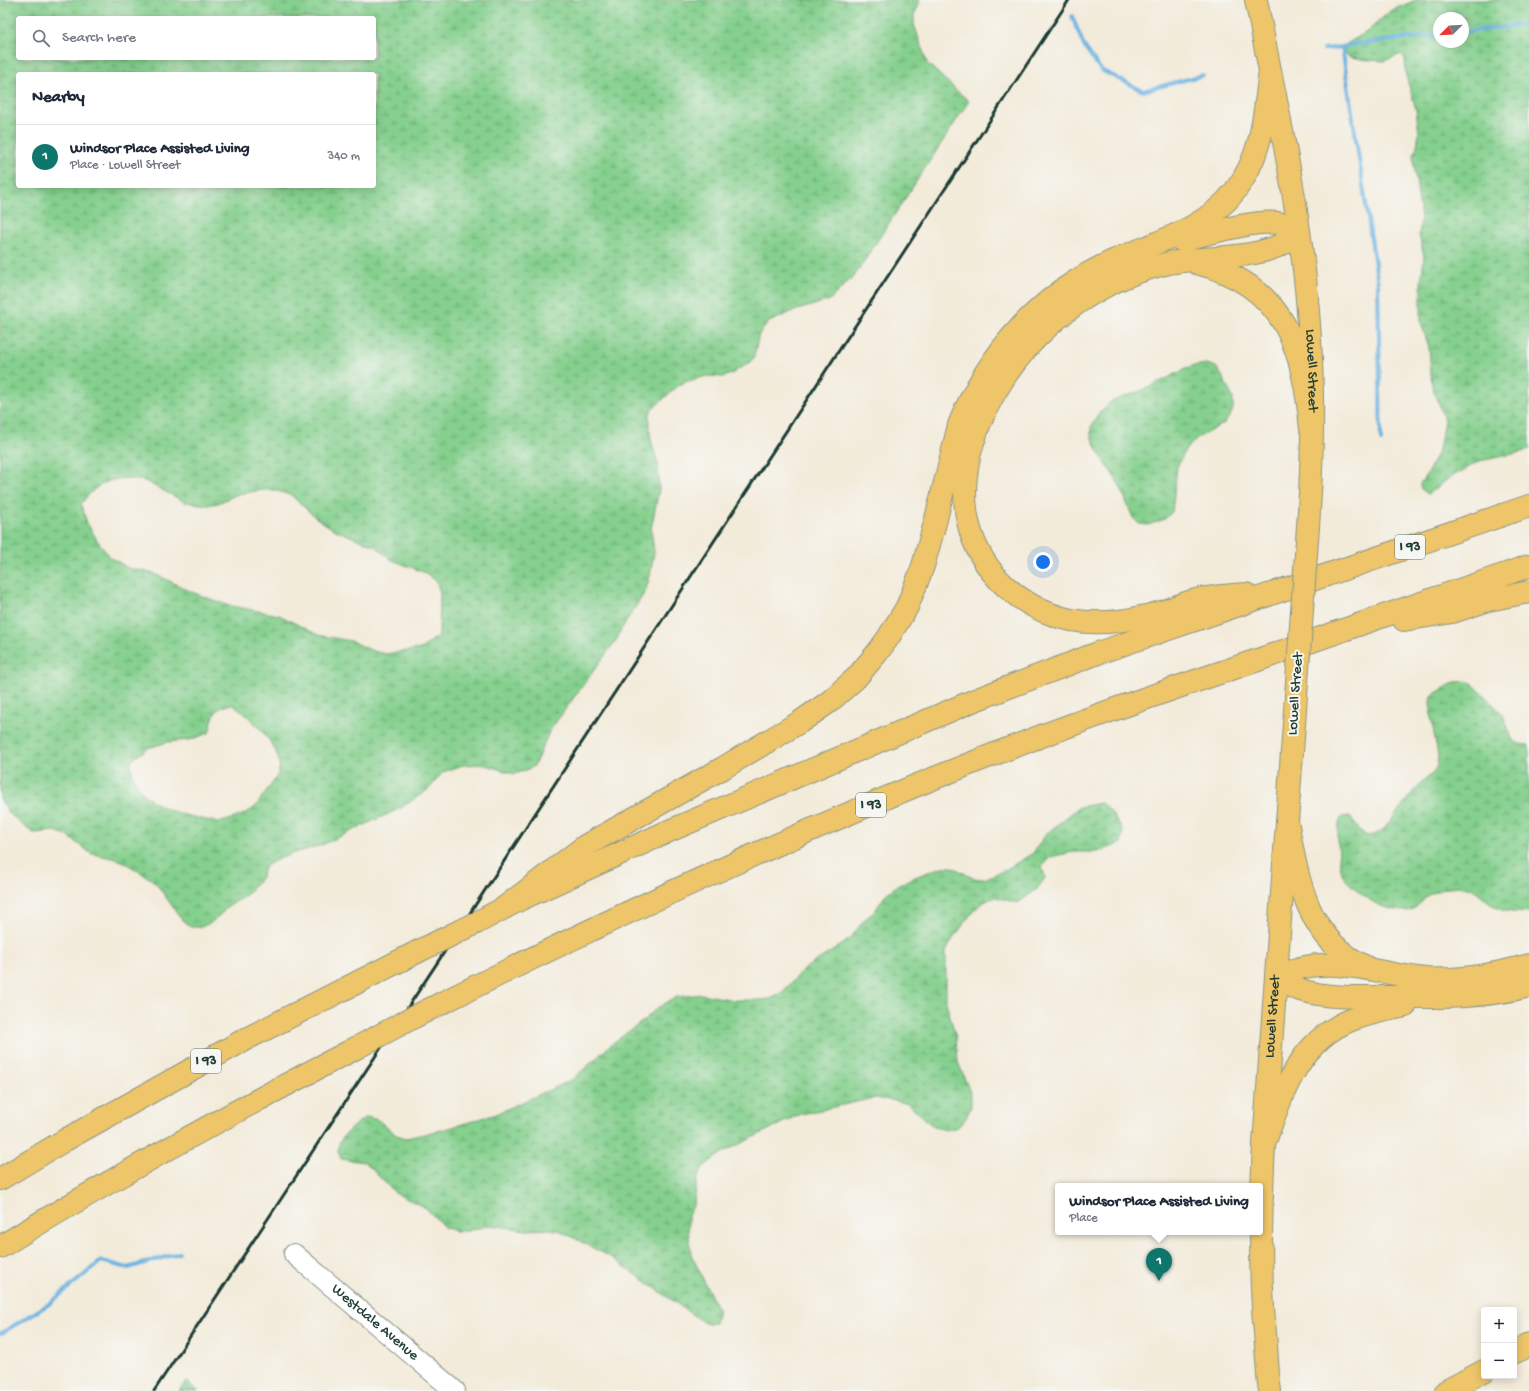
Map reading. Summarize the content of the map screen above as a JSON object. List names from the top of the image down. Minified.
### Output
{"streets":{"main road":["Lowell Street","I 93"],"street":["Westdale Avenue"]},"north":"bottom left","page":{"search":"Search here","heading":"Nearby","list":[{"mark":"1","name":"Windsor Place Assisted Living","note":"Place · Lowell Street","value":"340 m"}],"popup":["Windsor Place Assisted Living","Place"],"pins":"1","map_buttons":["+","−"]}}
